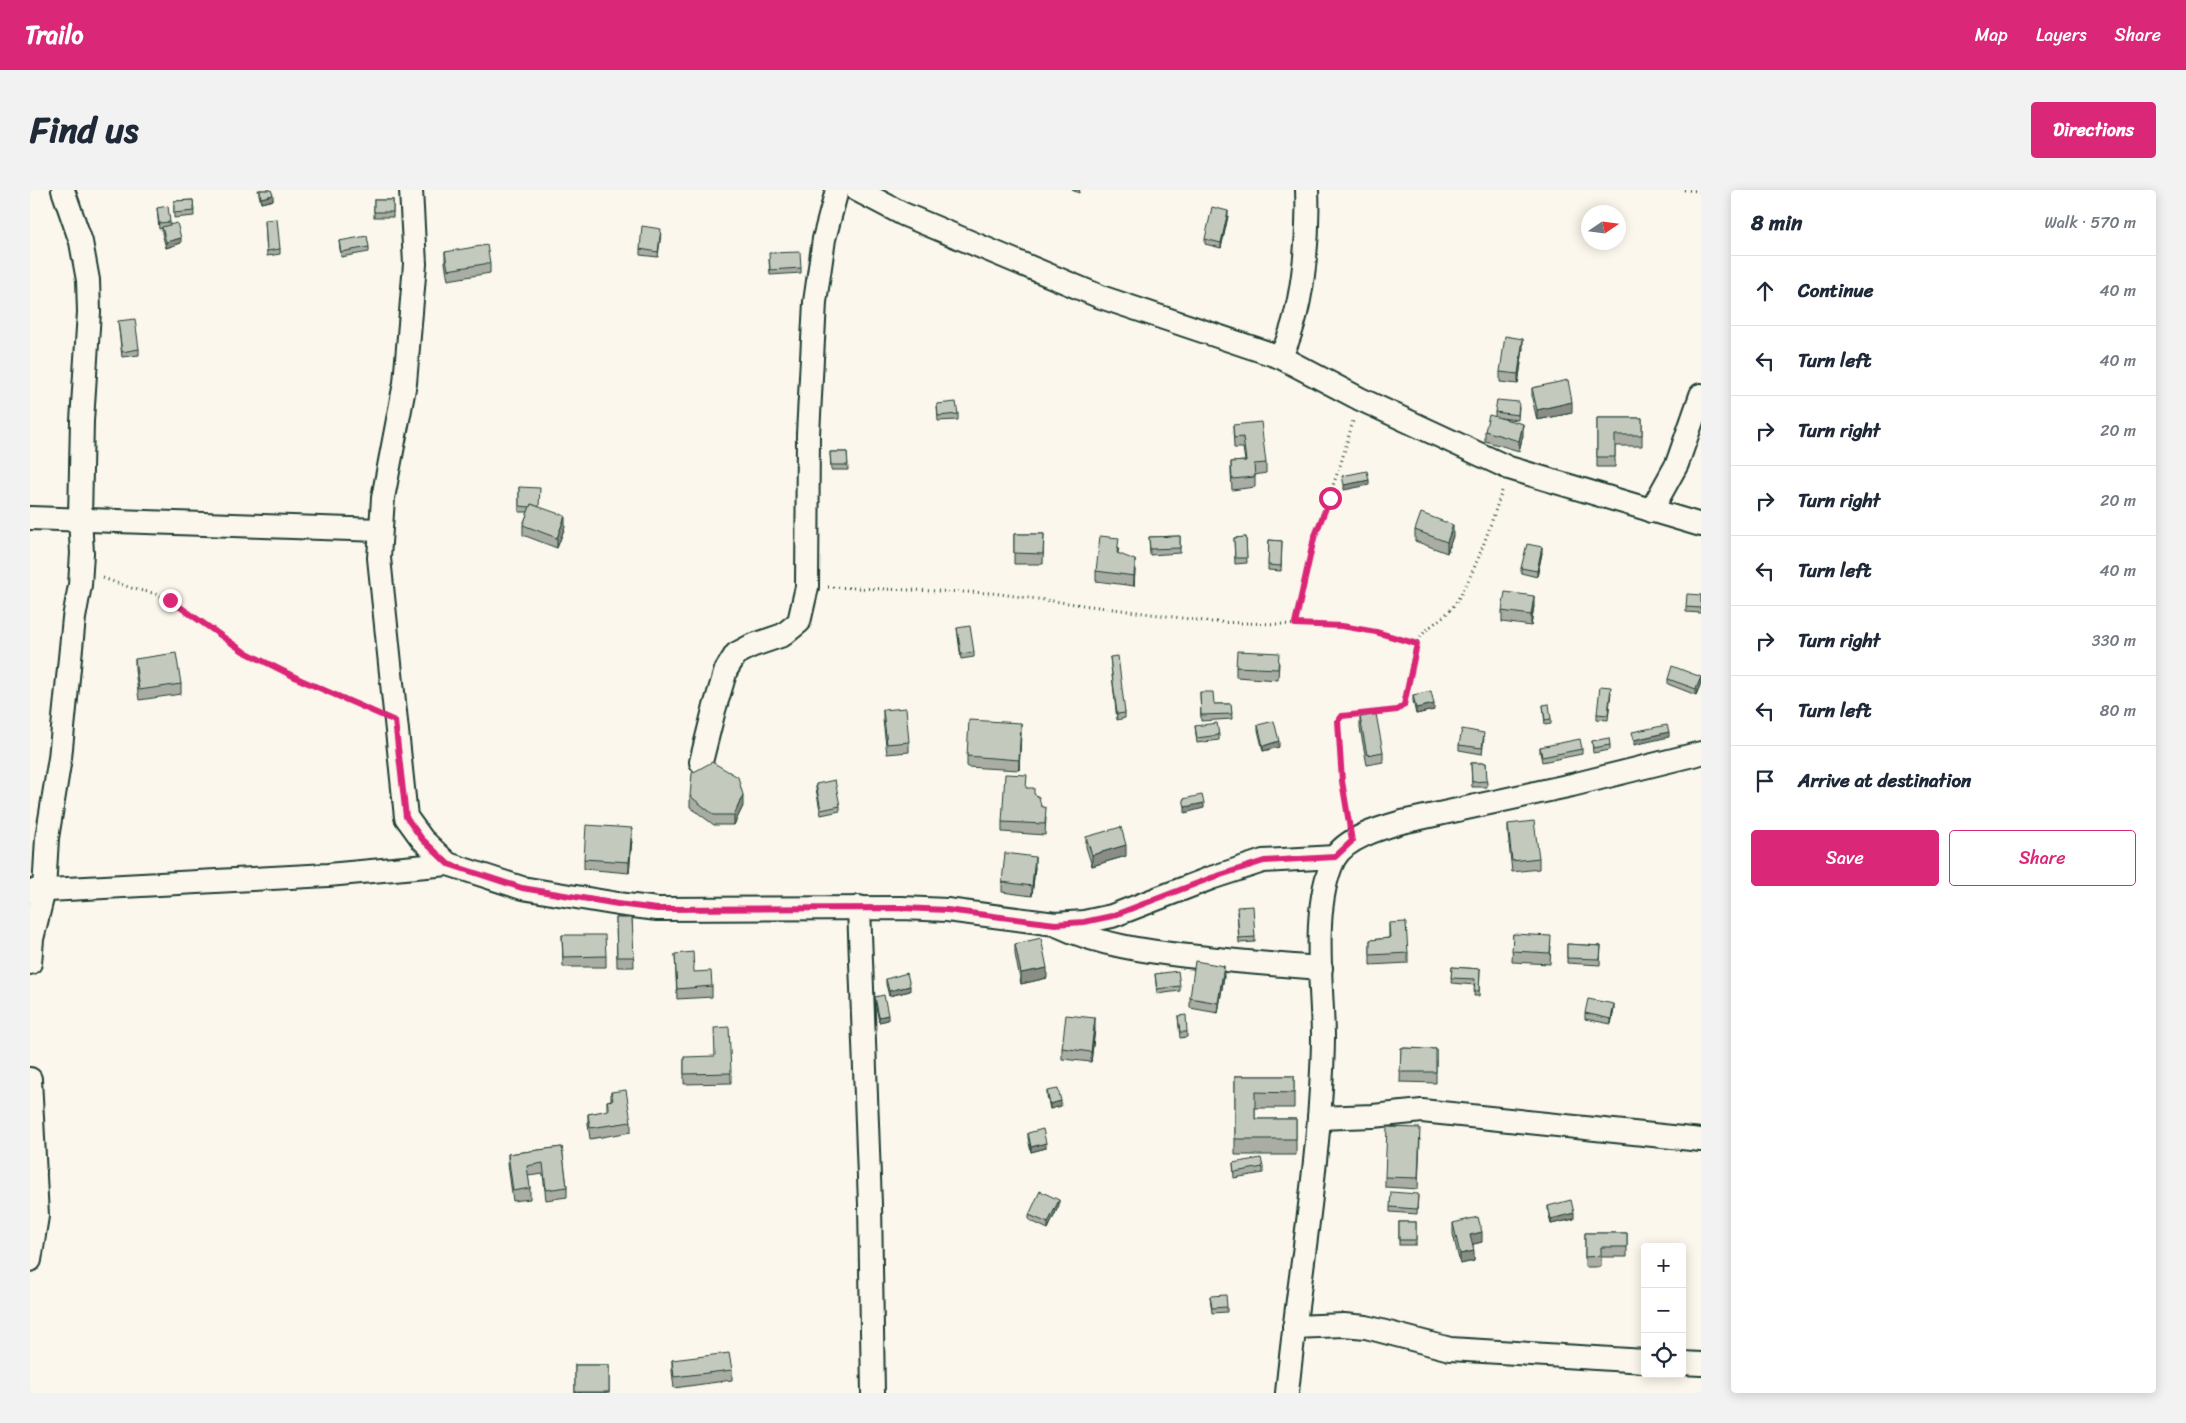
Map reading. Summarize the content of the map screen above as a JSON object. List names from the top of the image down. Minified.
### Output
{"north":"right","page":{"header":"Trailo","nav":["Map","Layers","Share"],"title":"Find us","buttons":["Directions",["Save","Share"]],"heading":["8 min","Walk · 570 m"],"list":[["Continue","40 m"],["Turn left","40 m"],["Turn right","20 m"],["Turn right","20 m"],["Turn left","40 m"],["Turn right","330 m"],["Turn left","80 m"],"Arrive at destination"],"map_buttons":["+","−"]}}
